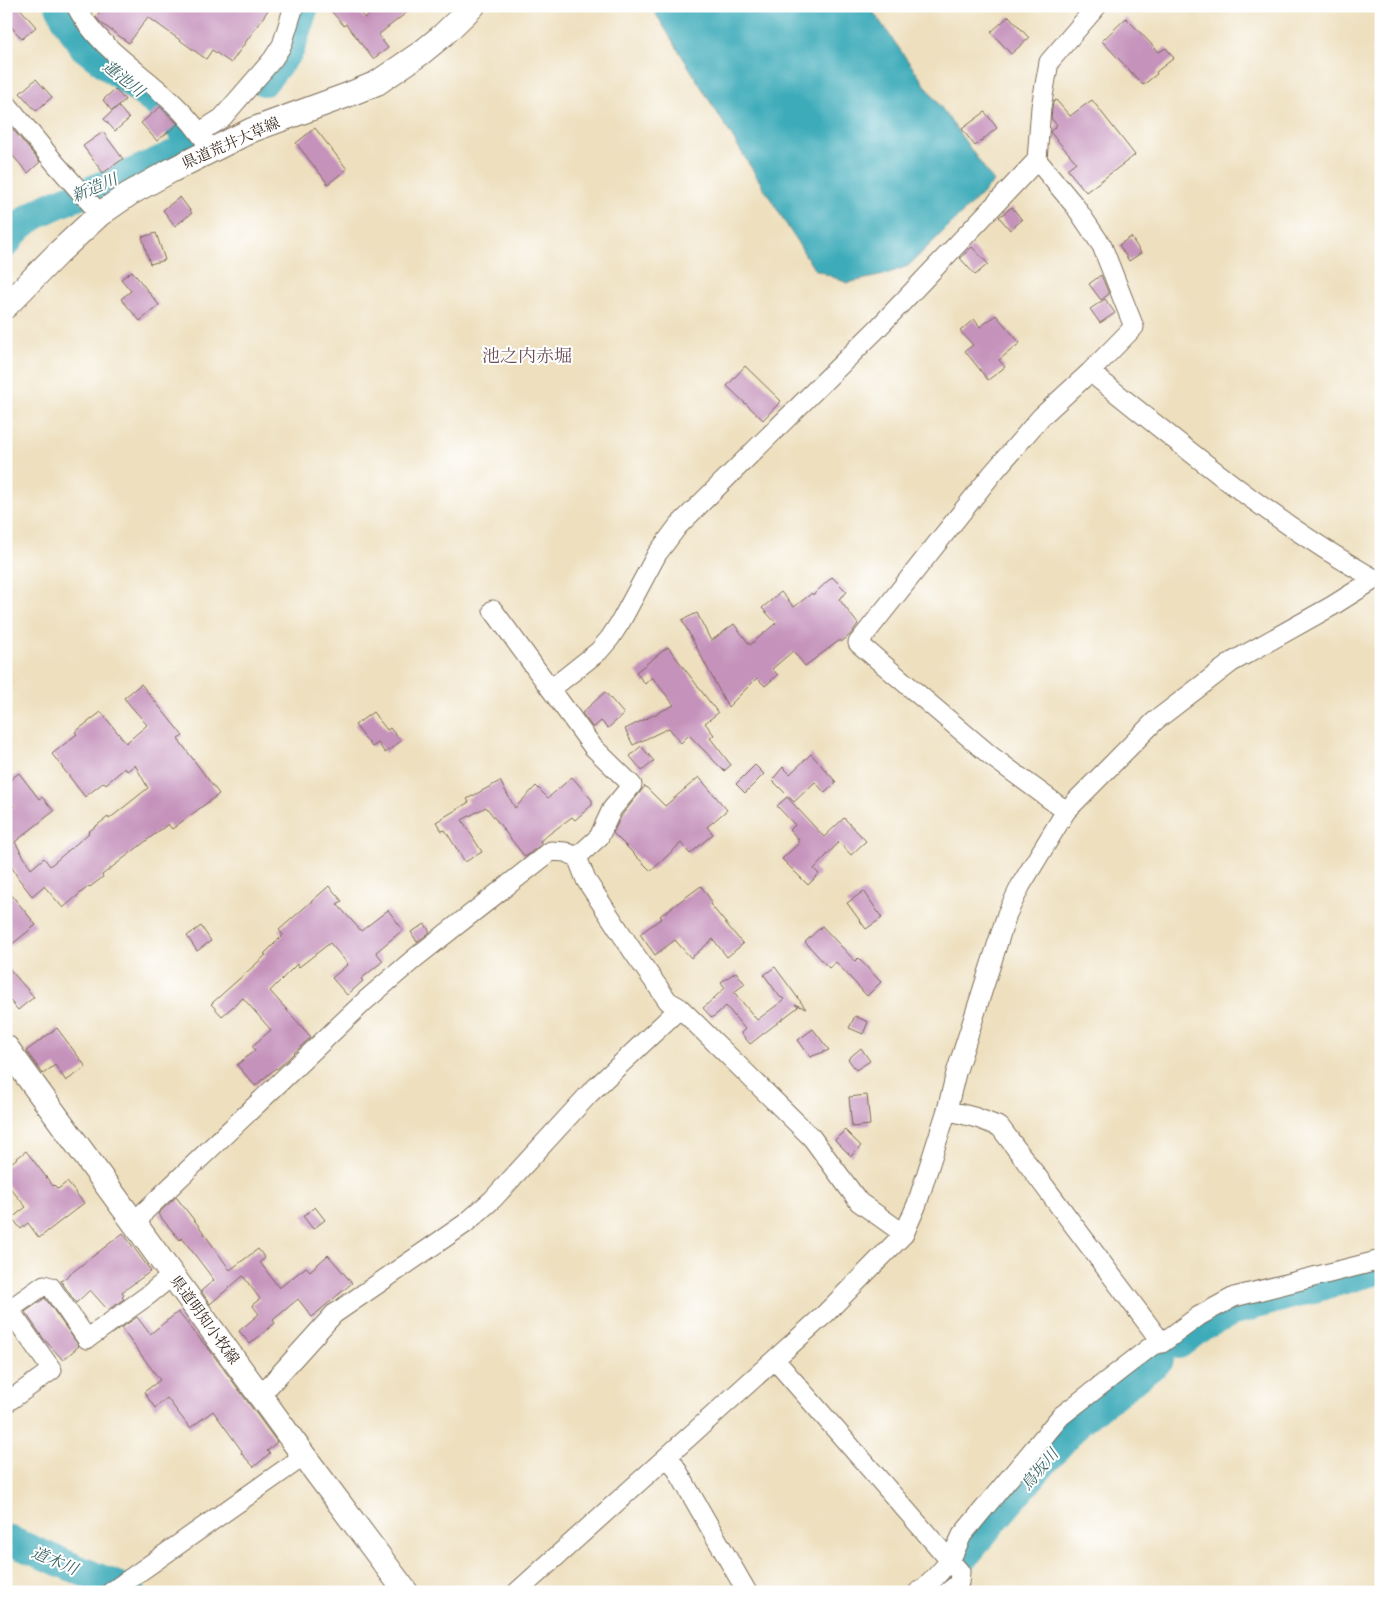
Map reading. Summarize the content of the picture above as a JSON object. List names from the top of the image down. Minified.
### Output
{"streets":{"main road":["県道荒井大草線","県道明知小牧線"]},"districts":["池之内赤堀"],"water":["蓮池川","新造川","鳥坂川","道木川"]}
